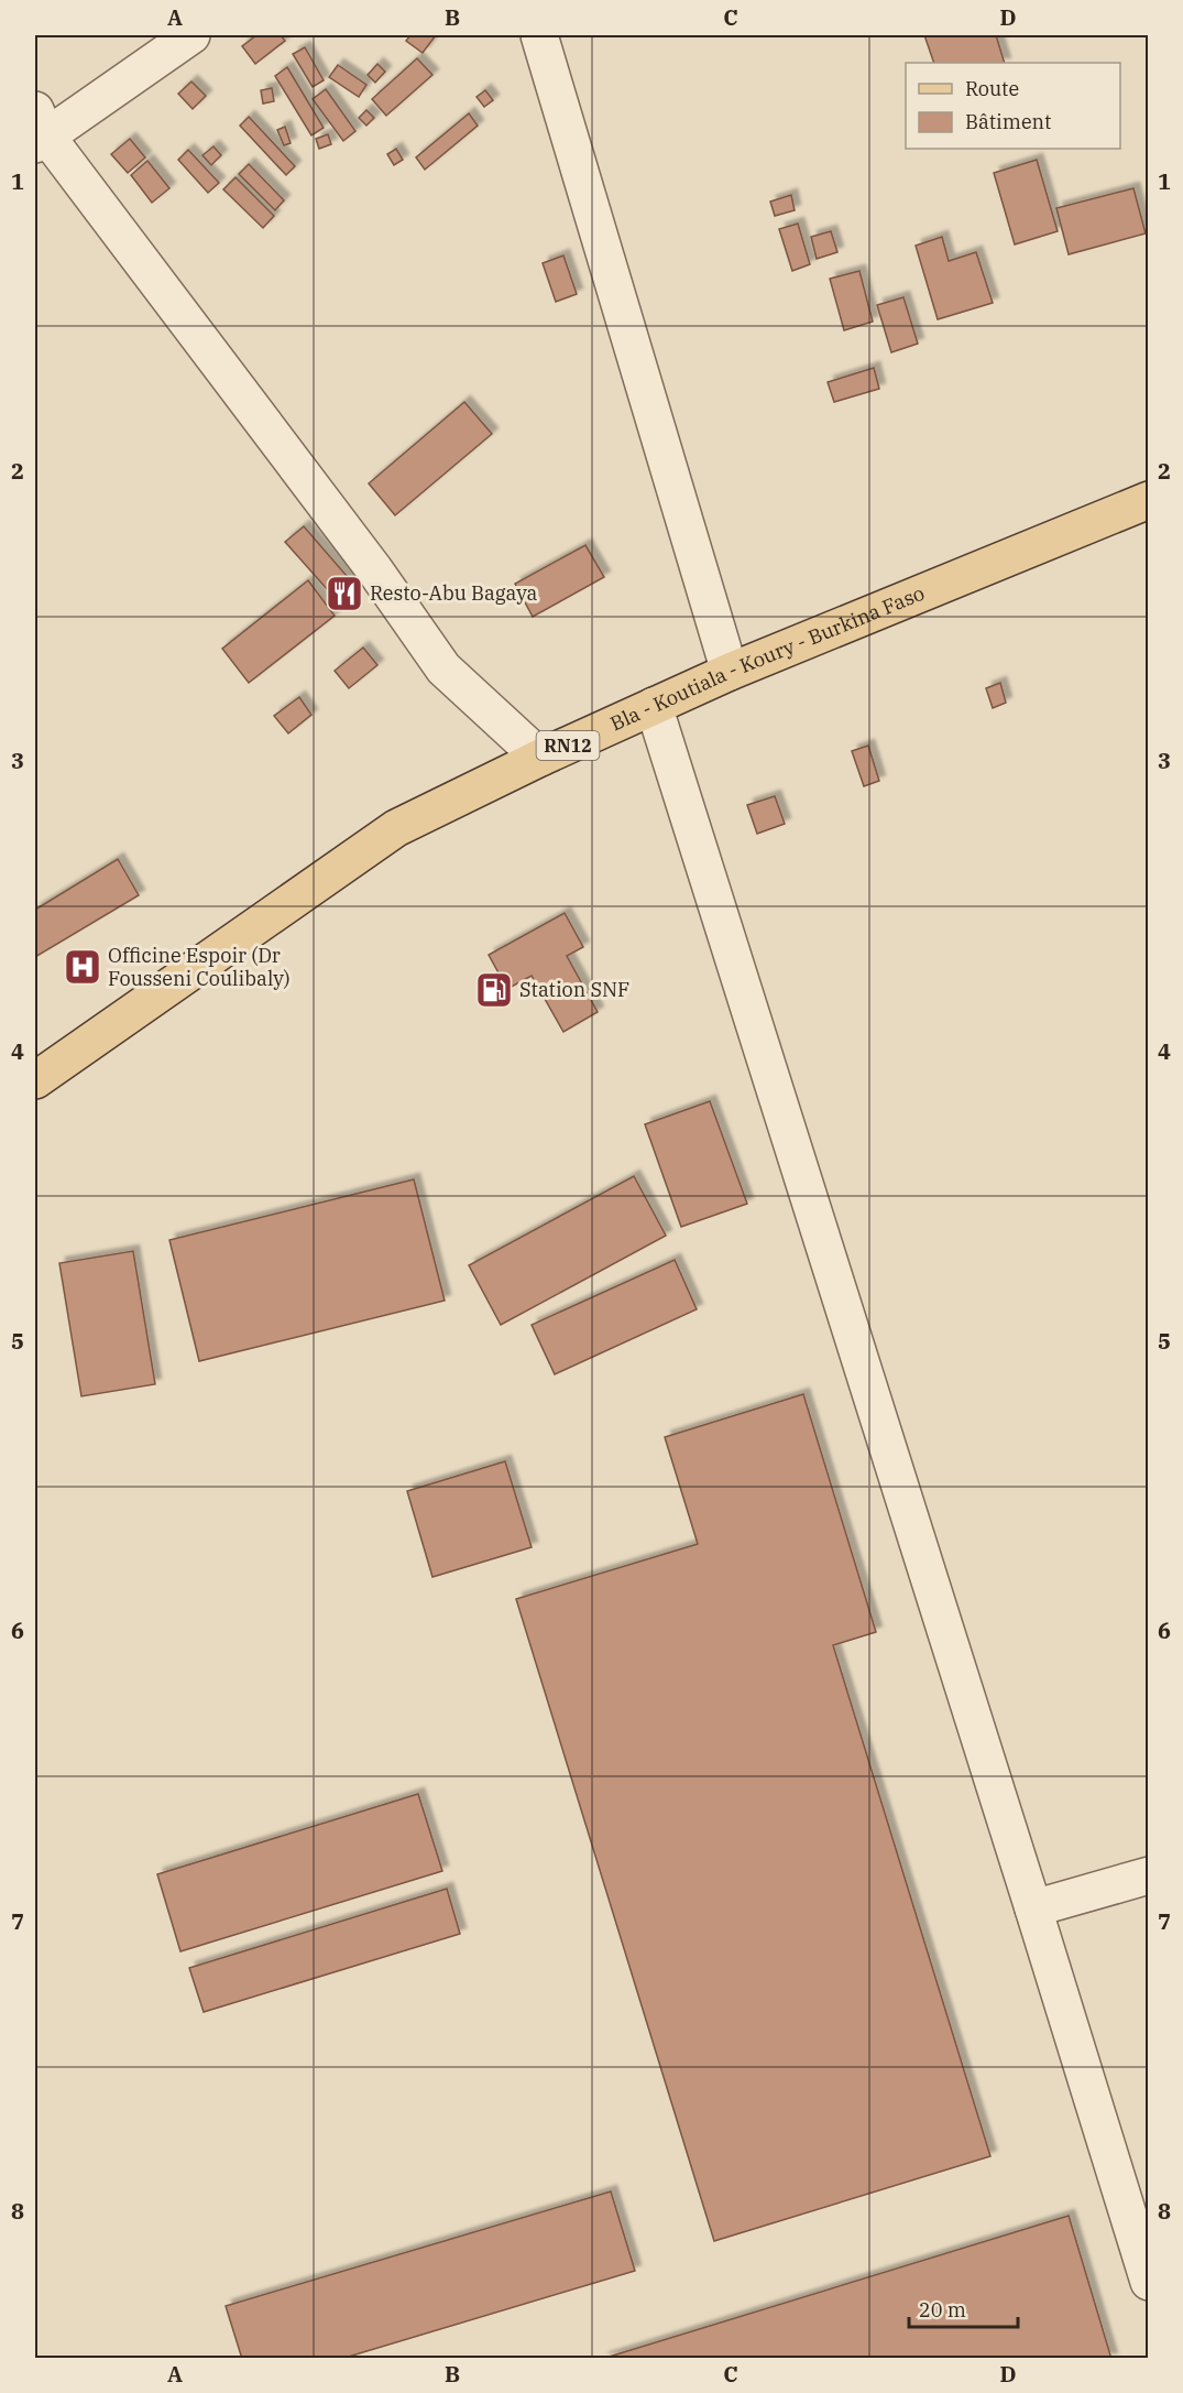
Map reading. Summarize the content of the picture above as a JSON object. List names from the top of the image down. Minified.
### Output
{"streets":{"main road":["Bla - Koutiala - Koury - Burkina Faso","RN12"]},"places":{"restaurant":["Resto-Abu Bagaya"],"hospital":["Officine Espoir (Dr Fousseni Coulibaly)"],"fuel station":["Station SNF"]},"legend":["Route","Bâtiment"],"scale_bar":"20 m","grid":{"columns":["A","B","C","D"],"rows":["1","2","3","4","5","6","7","8"]}}
